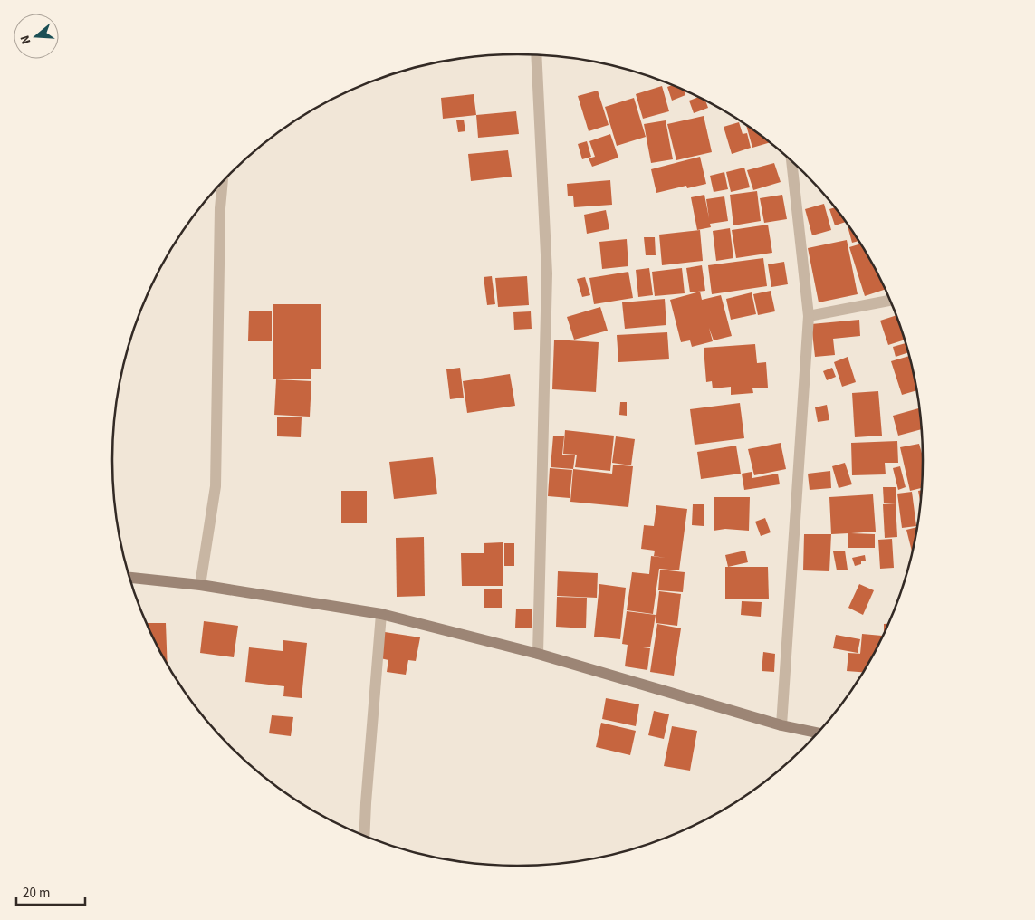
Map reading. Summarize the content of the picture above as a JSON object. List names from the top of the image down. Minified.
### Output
{"scale_bar":"20 m","north":"left"}
